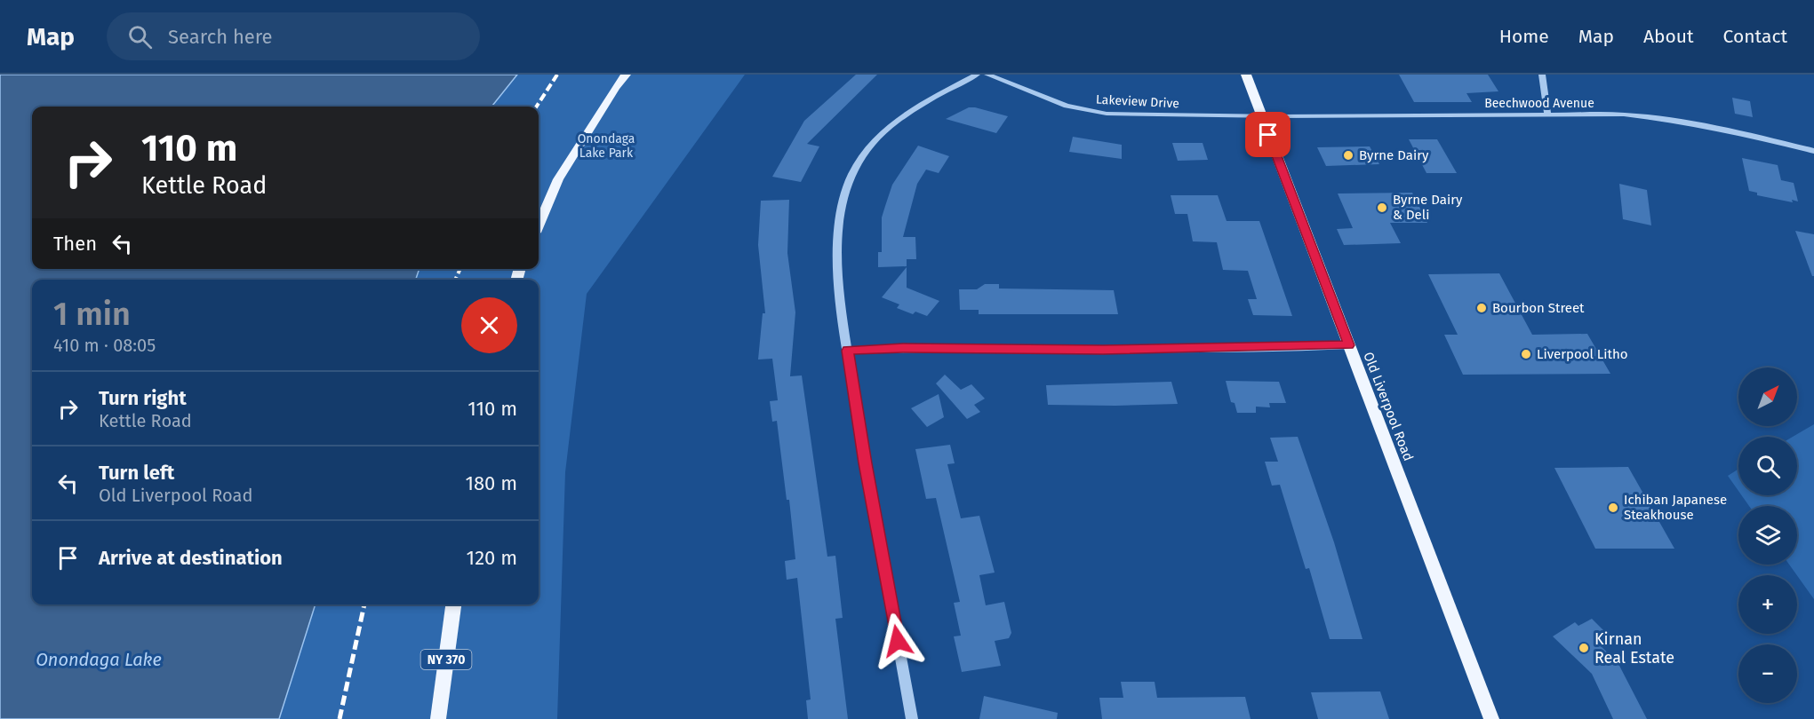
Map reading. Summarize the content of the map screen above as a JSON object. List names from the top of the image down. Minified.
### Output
{"streets":{"main road":["Old Liverpool Road","NY 370"],"street":["Lakeview Drive","Beechwood Avenue"]},"crossings":[["Lakeview Drive","Beechwood Avenue"],["Lakeview Drive","Old Liverpool Road"],["Beechwood Avenue","Old Liverpool Road"]],"water":["Onondaga Lake"],"parks":["Onondaga Lake Park"],"places":["Byrne Dairy","Byrne Dairy & Deli","Bourbon Street","Liverpool Litho","Ichiban Japanese Steakhouse","Kirnan Real Estate"],"north":"top right","page":{"header":"Map","search":"Search here","nav":["Home","Map","About","Contact"],"turn":["110 m","Kettle Road"],"then":"Then","heading":["1 min","410 m · 08:05"],"map_buttons":["+","−"],"list":[{"name":"Turn right","note":"Kettle Road","value":"110 m"},{"name":"Turn left","note":"Old Liverpool Road","value":"180 m"},{"name":"Arrive at destination","value":"120 m"}]}}
